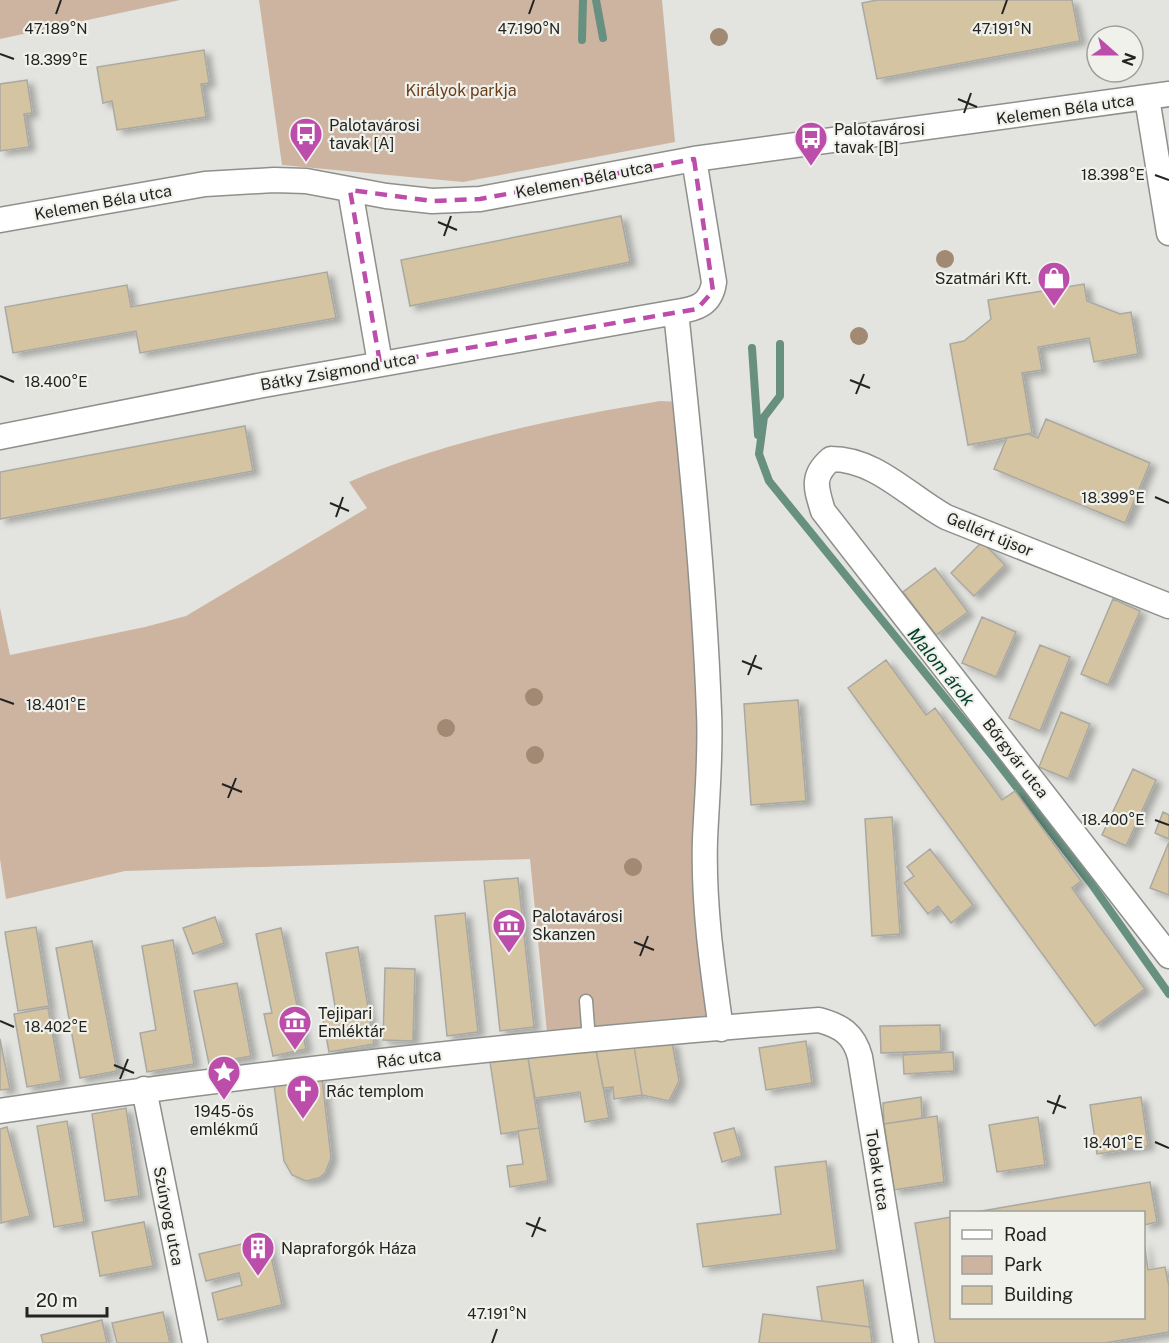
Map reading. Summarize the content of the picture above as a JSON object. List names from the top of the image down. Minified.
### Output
{"streets":{"street":["Kelemen Béla utca","Bátky Zsigmond utca","Gellért újsor","Bőrgyár utca","Rác utca","Tobak utca","Szúnyog utca"]},"crossings":[["Kelemen Béla utca","Bátky Zsigmond utca"],["Gellért újsor","Bőrgyár utca"],["Rác utca","Tobak utca"],["Rác utca","Szúnyog utca"]],"water":["Malom árok"],"parks":["Királyok parkja"],"places":{"bus stop":["Palotavárosi tavak [A]","Palotavárosi tavak [B]"],"shop":["Szatmári Kft."],"museum":["Palotavárosi Skanzen","Tejipari Emléktár"],"place":["1945-ös emlékmű"],"church":["Rác templom"],"building":["Napraforgók Háza"]},"legend":["Road","Park","Building"],"scale_bar":"20 m","north":"right","coordinates":["47.189°N","47.190°N","47.191°N","18.399°E","18.398°E","18.400°E","18.401°E","18.402°E"]}
